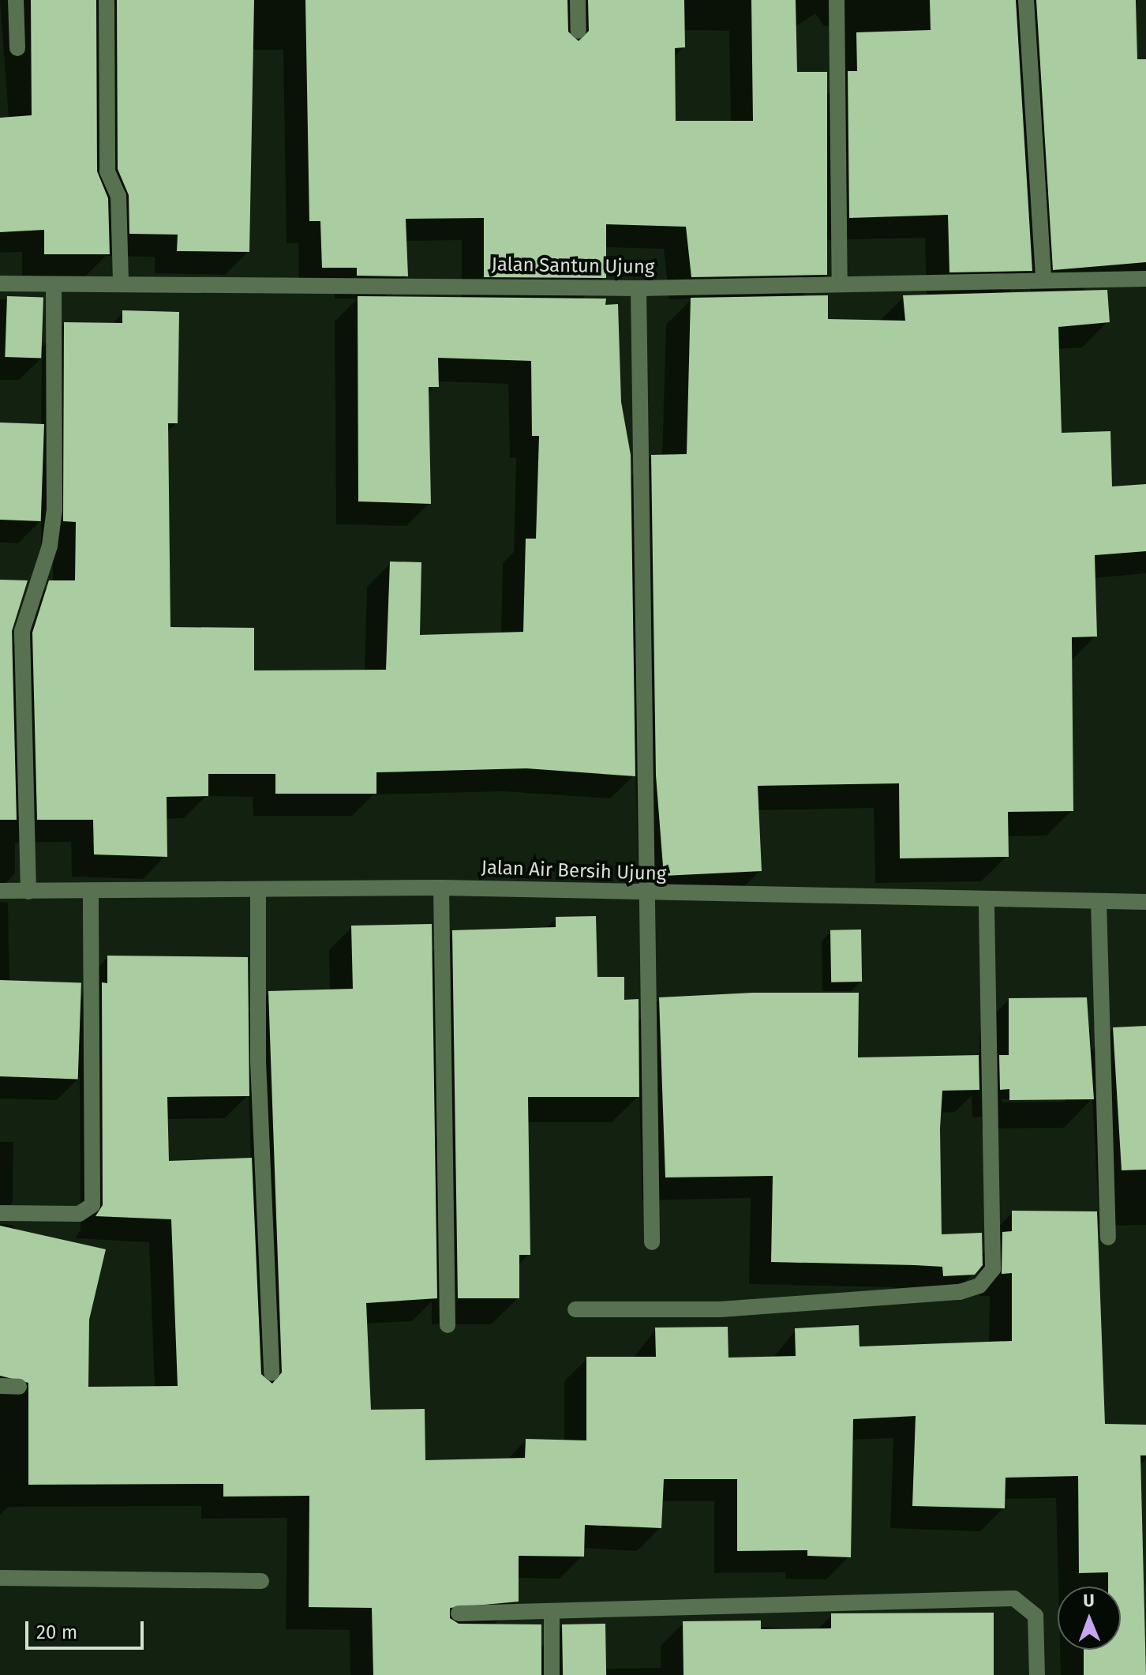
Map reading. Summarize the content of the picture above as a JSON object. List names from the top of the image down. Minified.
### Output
{"streets":{"street":["Jalan Santun Ujung","Jalan Air Bersih Ujung"]},"scale_bar":"20 m","north":"top"}
